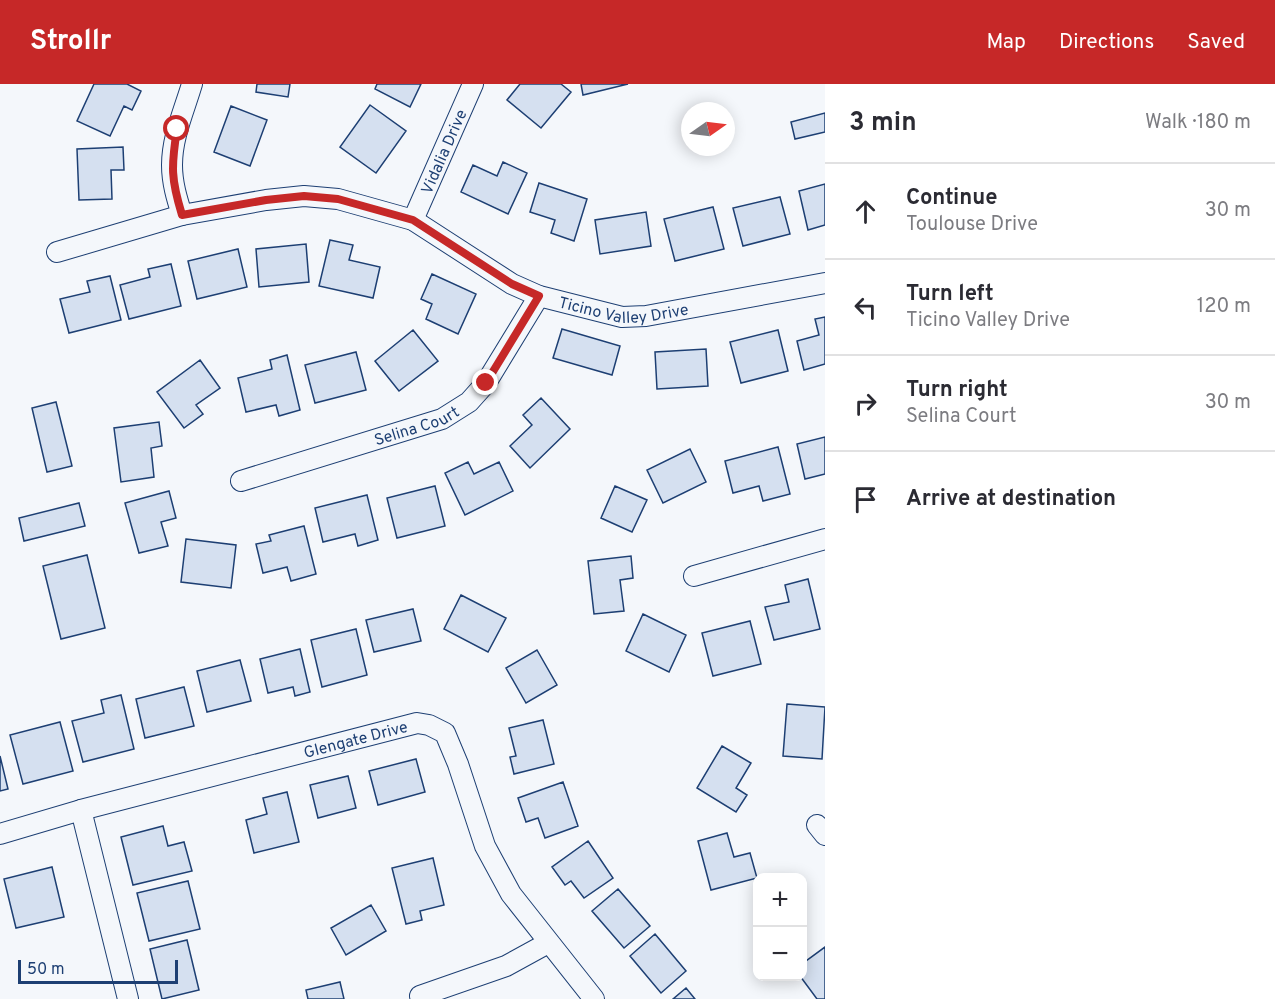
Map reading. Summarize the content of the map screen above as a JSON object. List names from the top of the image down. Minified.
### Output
{"streets":{"street":["Vidalia Drive","Ticino Valley Drive","Selina Court","Glengate Drive"]},"crossings":[["Vidalia Drive","Ticino Valley Drive"],["Ticino Valley Drive","Selina Court"]],"scale_bar":"50 m","north":"right","page":{"header":"Strollr","nav":["Map","Directions","Saved"],"heading":["3 min","Walk · 180 m"],"list":[["Continue","Toulouse Drive","30 m"],["Turn left","Ticino Valley Drive","120 m"],["Turn right","Selina Court","30 m"],"Arrive at destination"],"map_buttons":["+","−"],"scale":"50 m"}}
